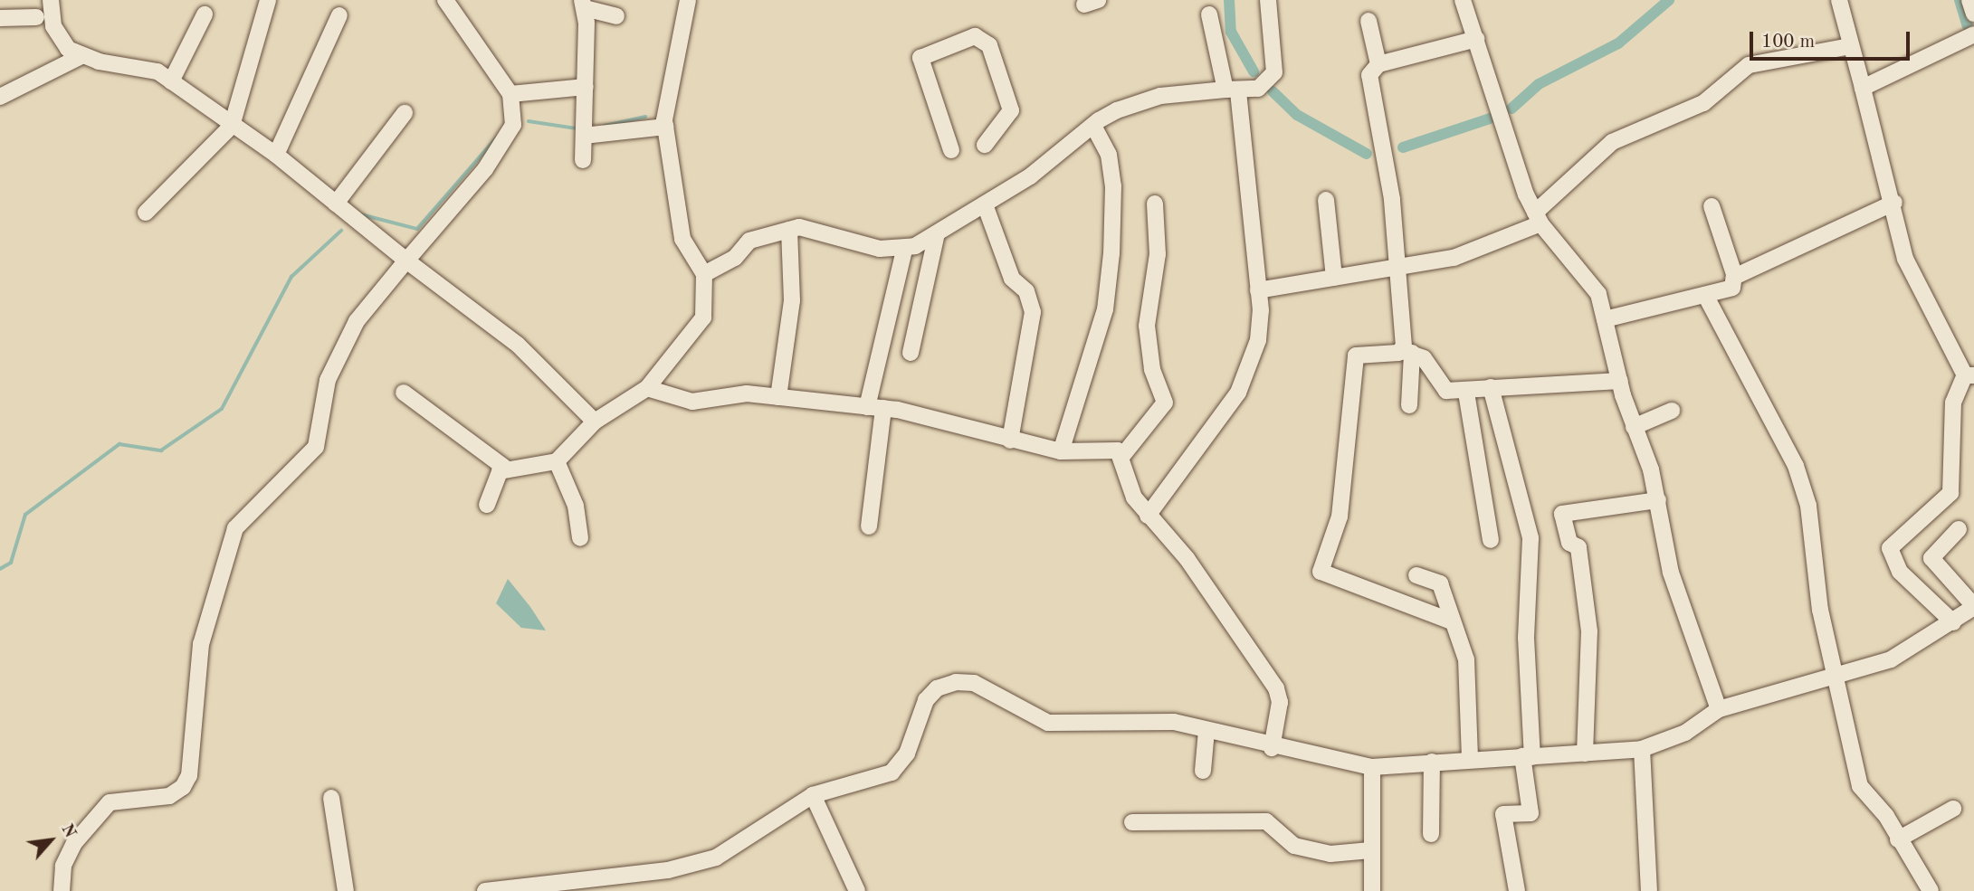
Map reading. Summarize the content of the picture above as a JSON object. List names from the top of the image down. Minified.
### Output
{"scale_bar":"100 m","north":"top right"}
